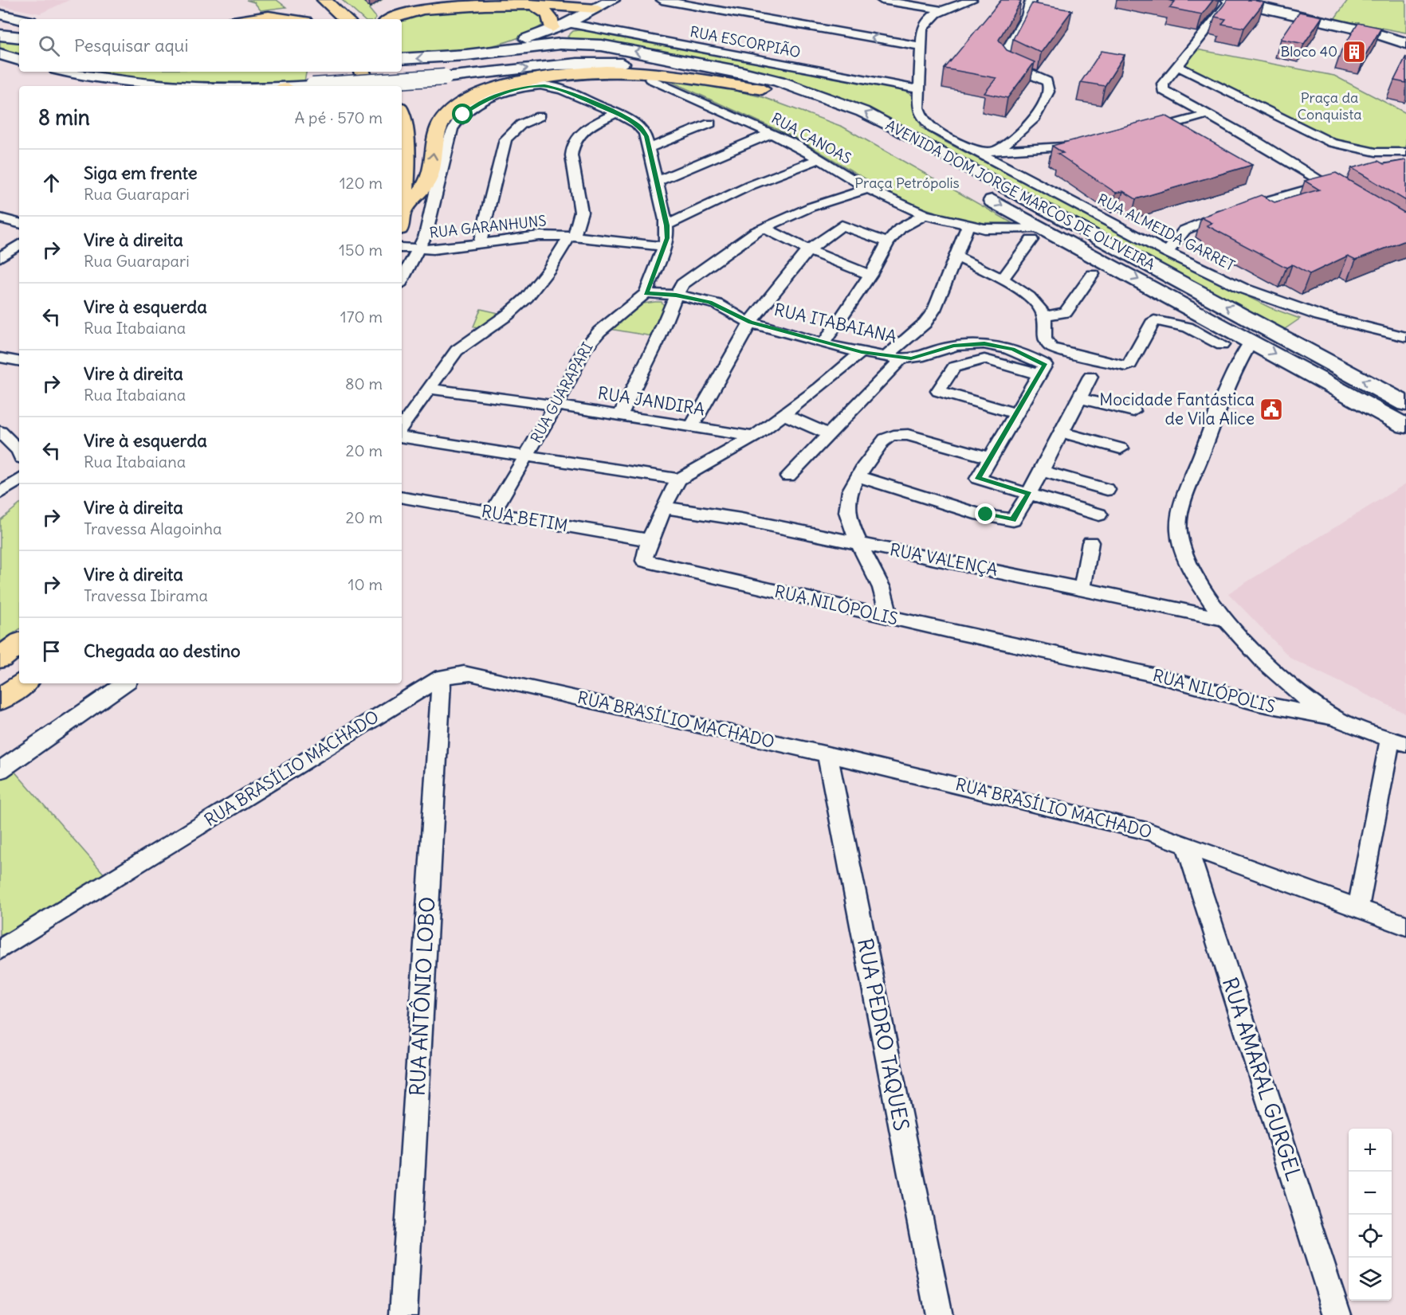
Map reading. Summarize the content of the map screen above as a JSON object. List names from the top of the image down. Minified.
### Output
{"streets":{"main road":["AVENIDA DOM JORGE MARCOS DE OLIVEIRA"],"street":["RUA ESCORPIÃO","RUA CANOAS","RUA GARANHUNS","RUA ALMEIDA GARRET","RUA ITABAIANA","RUA GUARAPARI","RUA JANDIRA","RUA BETIM","RUA VALENÇA","RUA NILÓPOLIS","RUA BRASÍLIO MACHADO","RUA ANTÔNIO LOBO","RUA PEDRO TAQUES","RUA AMARAL GURGEL"]},"crossings":[["RUA ESCORPIÃO","RUA ALMEIDA GARRET"],["RUA CANOAS","AVENIDA DOM JORGE MARCOS DE OLIVEIRA"],["RUA GARANHUNS","RUA GUARAPARI"],["RUA ITABAIANA","RUA GUARAPARI"],["RUA ITABAIANA","RUA NILÓPOLIS"],["RUA GUARAPARI","RUA JANDIRA"],["RUA GUARAPARI","RUA BETIM"],["RUA JANDIRA","RUA NILÓPOLIS"],["RUA BETIM","RUA NILÓPOLIS"],["RUA VALENÇA","RUA NILÓPOLIS"],["RUA BRASÍLIO MACHADO","RUA ANTÔNIO LOBO"],["RUA BRASÍLIO MACHADO","RUA PEDRO TAQUES"],["RUA BRASÍLIO MACHADO","RUA AMARAL GURGEL"]],"parks":["Praça da Conquista","Praça Petrópolis"],"places":{"building":["Bloco 40"],"public building":["Mocidade Fantástica de Vila Alice"]},"page":{"search":"Pesquisar aqui","heading":["8 min","A pé · 570 m"],"list":[["Siga em frente","Rua Guarapari","120 m"],["Vire à direita","Rua Guarapari","150 m"],["Vire à esquerda","Rua Itabaiana","170 m"],["Vire à direita","Rua Itabaiana","80 m"],["Vire à esquerda","Rua Itabaiana","20 m"],["Vire à direita","Travessa Alagoinha","20 m"],["Vire à direita","Travessa Ibirama","10 m"],"Chegada ao destino"],"map_buttons":["+","−"]}}
